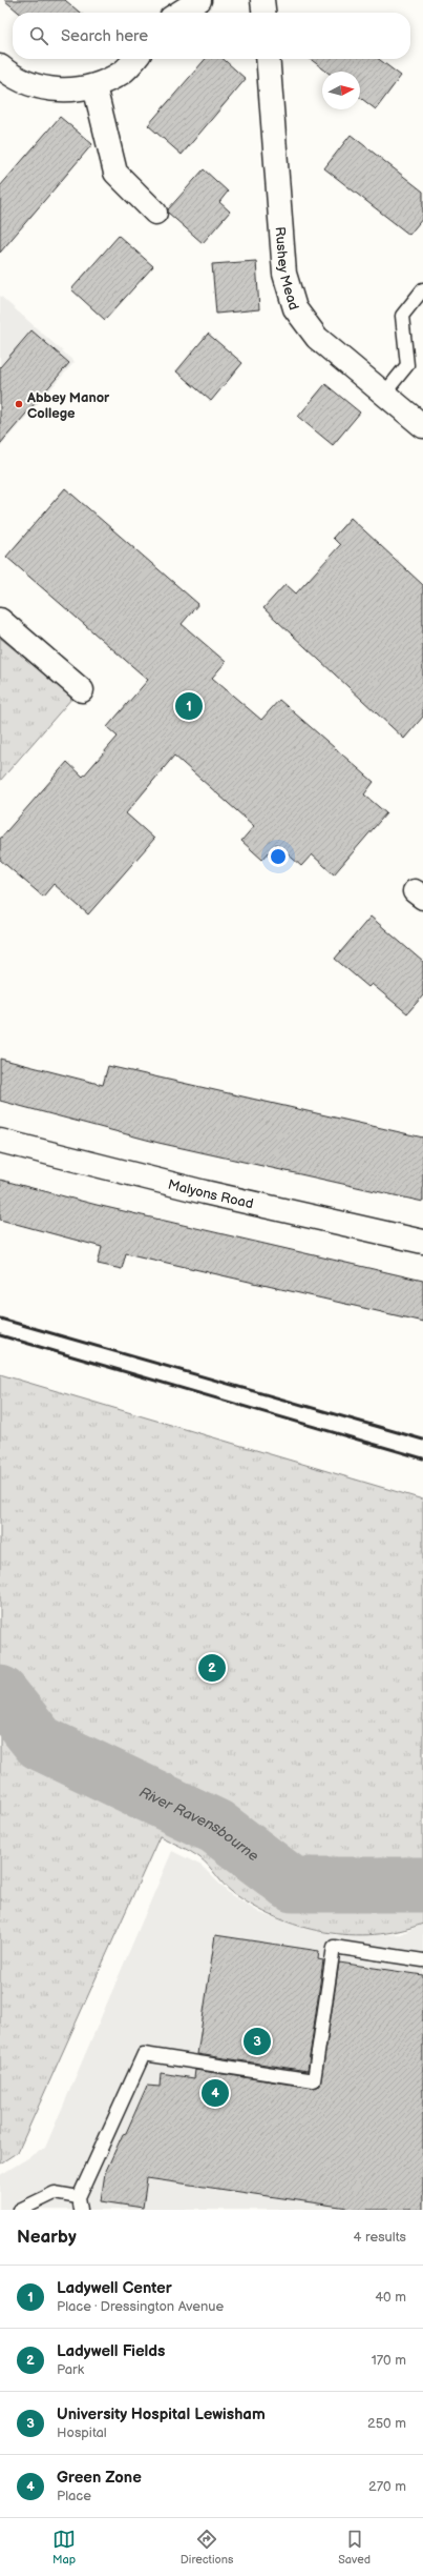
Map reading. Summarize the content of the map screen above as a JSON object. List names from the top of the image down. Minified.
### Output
{"streets":{"street":["Rushey Mead","Malyons Road"]},"water":["River Ravensbourne"],"places":["Abbey Manor College"],"north":"right","page":{"search":"Search here","pins":["1","2","3","4"],"heading":["Nearby","4 results"],"list":[{"mark":"1","name":"Ladywell Center","note":"Place · Dressington Avenue","value":"40 m"},{"mark":"2","name":"Ladywell Fields","note":"Park","value":"170 m"},{"mark":"3","name":"University Hospital Lewisham","note":"Hospital","value":"250 m"},{"mark":"4","name":"Green Zone","note":"Place","value":"270 m"}],"nav":["Map","Directions","Saved"]}}
